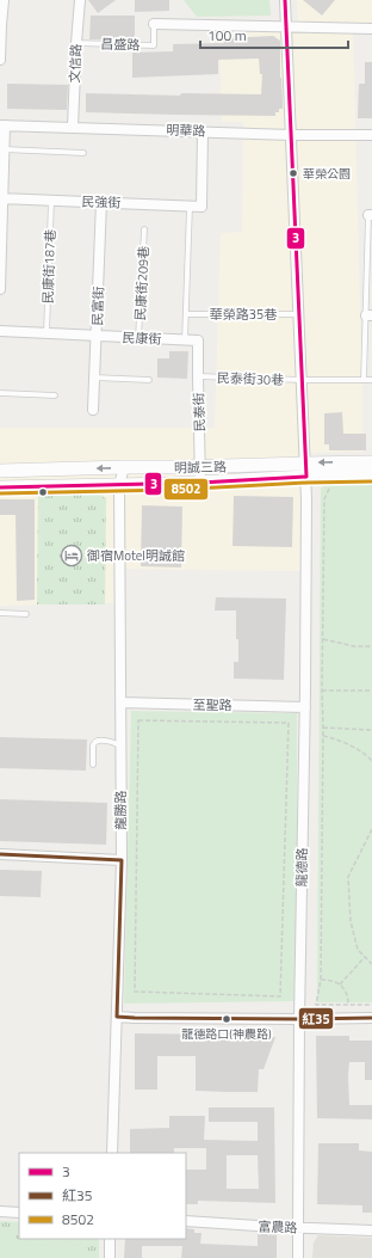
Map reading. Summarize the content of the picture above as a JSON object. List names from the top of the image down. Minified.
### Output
{"streets":{"street":["昌盛路","文信路","明華路","民強街","民富街","民康街","民泰街","明誠三路","至聖路","龍勝路","龍德路","富農路"],"lane":["民康街187巷","民康街209巷","華榮路35巷","民泰街30巷"]},"crossings":[["昌盛路","文信路"],["昌盛路","龍德路"],["文信路","明華路"],["明華路","民強街"],["明華路","龍德路"],["民強街","民康街187巷"],["民強街","民富街"],["民康街187巷","民康街"],["民康街209巷","民康街"],["民富街","民康街"],["華榮路35巷","龍德路"],["民康街","民泰街"],["民泰街30巷","民泰街"],["民泰街30巷","龍德路"],["民泰街","明誠三路"],["明誠三路","龍勝路"],["明誠三路","龍德路"],["至聖路","龍勝路"],["至聖路","龍德路"],["龍德路","富農路"]],"places":{"other":["華榮公園","龍德路口(神農路)"],"hotel":["御宿Motel明誠館"]},"lines":["transit line 3","transit line 8502","transit line 紅35"],"legend":["3","紅35","8502"],"scale_bar":"100 m"}
